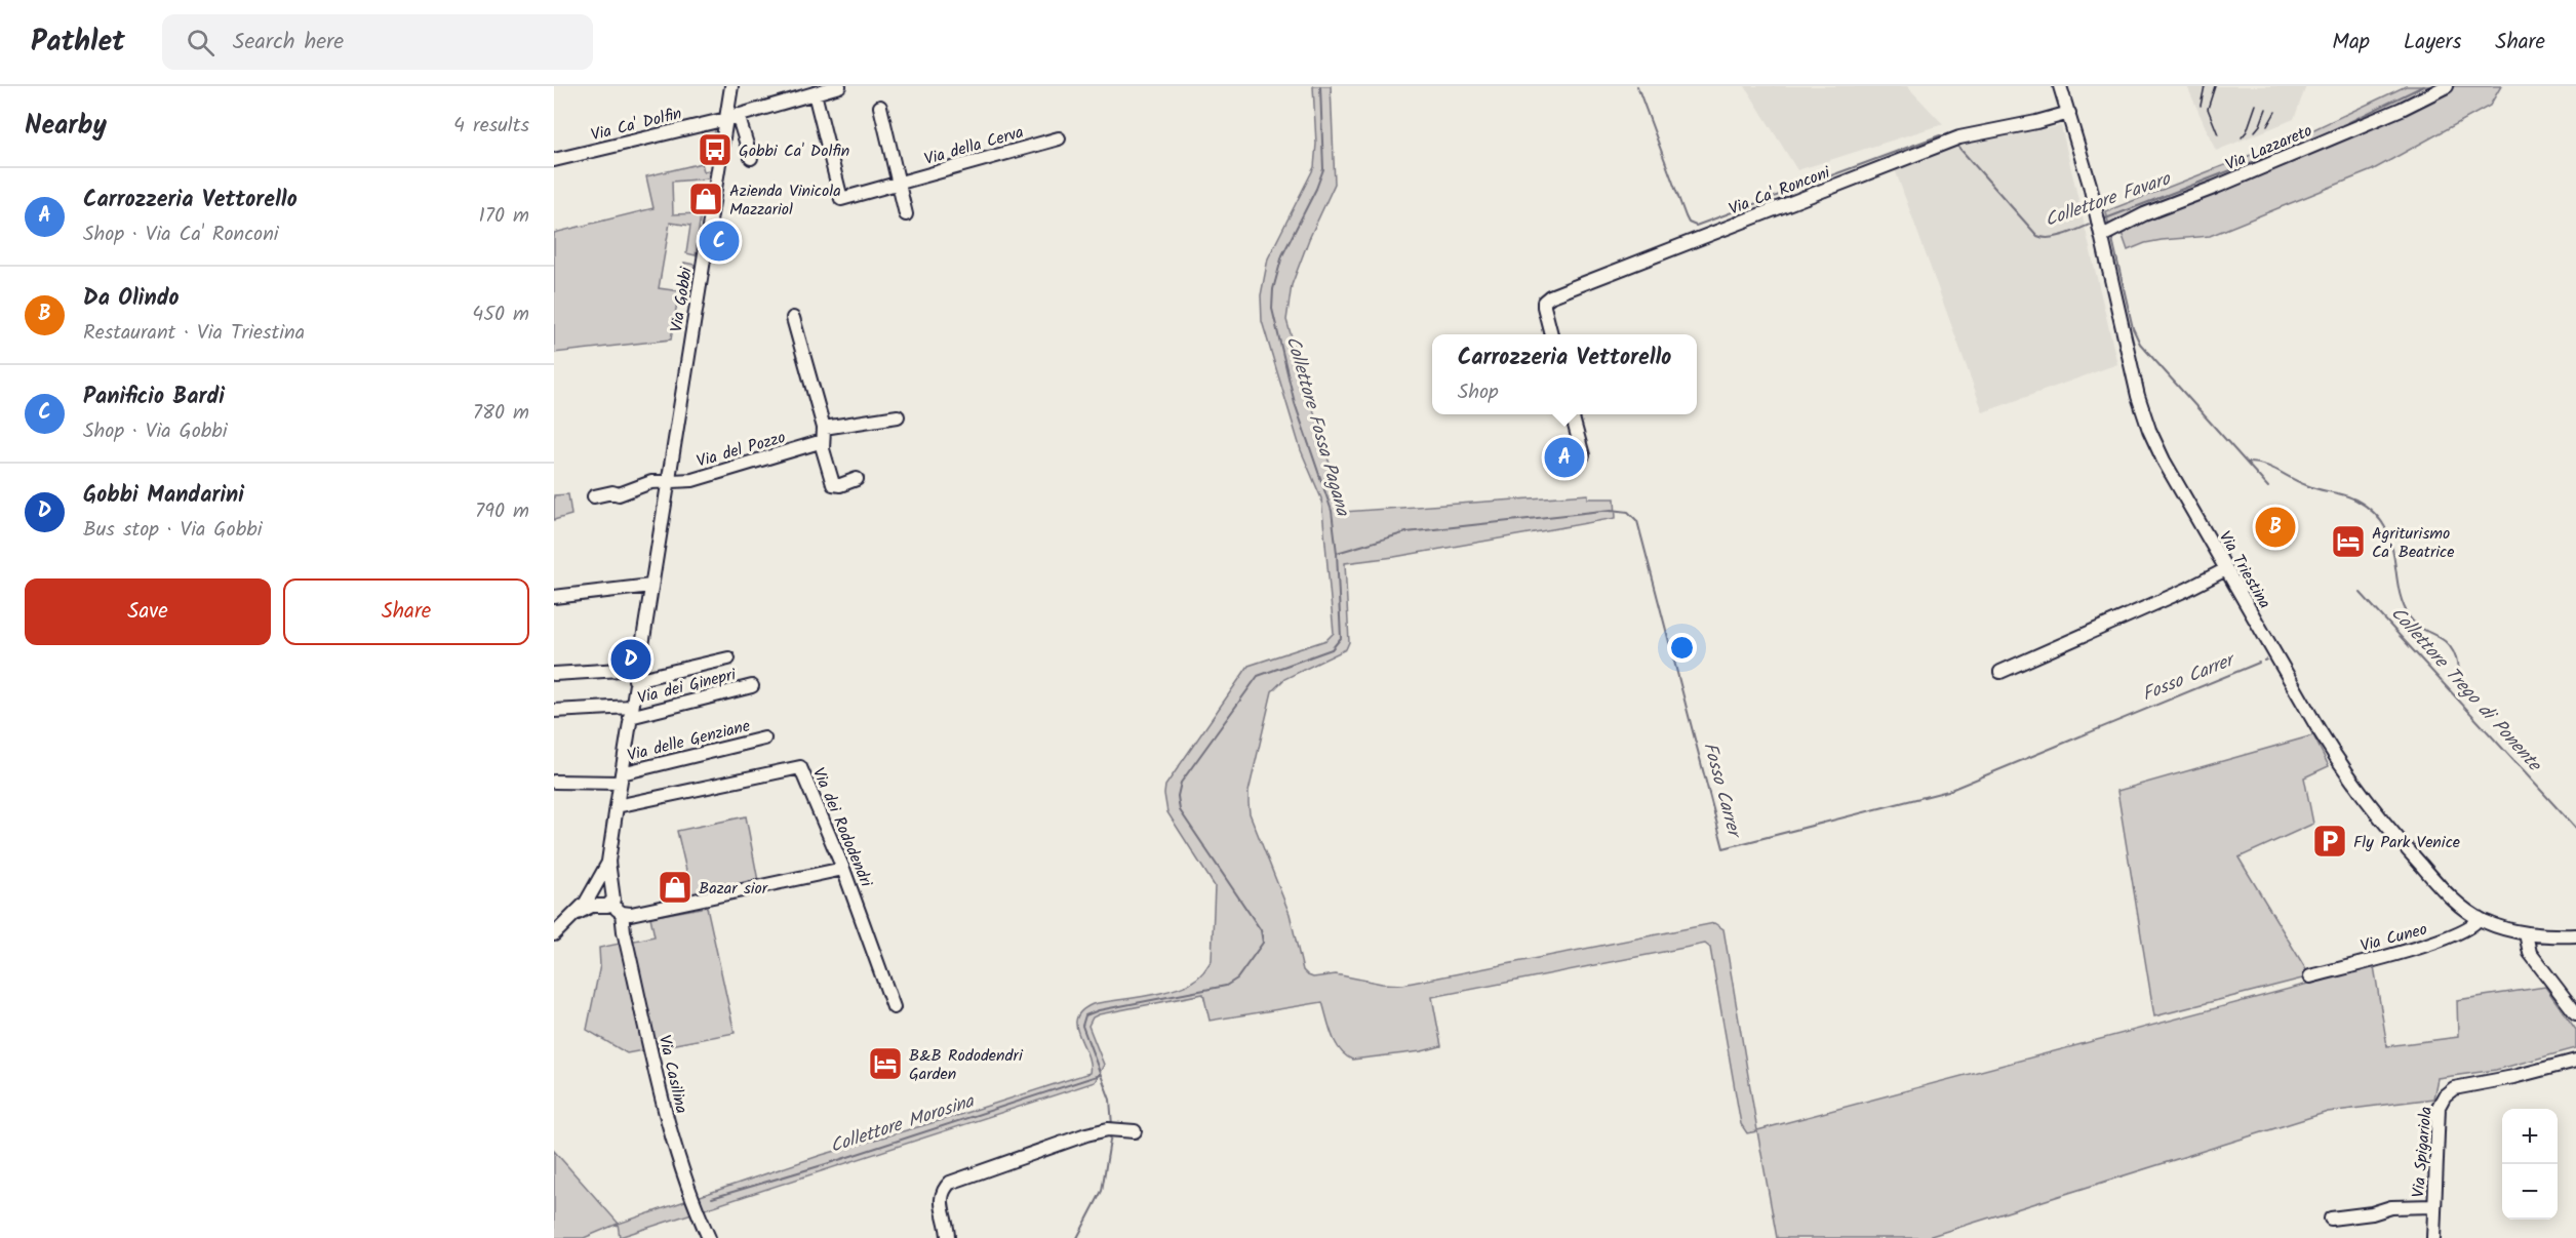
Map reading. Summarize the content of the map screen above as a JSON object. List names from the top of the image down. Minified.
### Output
{"streets":{"street":["Via Ca' Dolfin","Via della Cerva","Via Lazzareto","Via Ca' Ronconi","Via Gobbi","Via del Pozzo","Via Triestina","Via dei Ginepri","Via delle Genziane","Via dei Rododendri","Via Cuneo","Via Casilina","Via Spigariola"]},"crossings":[["Via Ca' Dolfin","Via della Cerva"],["Via Ca' Dolfin","Via Gobbi"],["Via Lazzareto","Via Triestina"],["Via Ca' Ronconi","Via Triestina"],["Via Gobbi","Via del Pozzo"],["Via Gobbi","Via dei Ginepri"],["Via Gobbi","Via delle Genziane"],["Via Gobbi","Via dei Rododendri"],["Via Triestina","Via Cuneo"]],"water":["Collettore Favaro","Collettore Fossa Pagana","Fosso Carrer","Collettore Trego di Ponente","Collettore Morosina"],"places":{"bus stop":["Gobbi Ca' Dolfin"],"shop":["Azienda Vinicola Mazzariol","Bazar sior"],"hotel":["Agriturismo Ca' Beatrice","B&B Rododendri Garden"],"parking":["Fly Park Venice"]},"page":{"header":"Pathlet","search":"Search here","nav":["Map","Layers","Share"],"heading":["Nearby","4 results"],"list":[{"mark":"A","name":"Carrozzeria Vettorello","note":"Shop · Via Ca' Ronconi","value":"170 m"},{"mark":"B","name":"Da Olindo","note":"Restaurant · Via Triestina","value":"450 m"},{"mark":"C","name":"Panificio Bardi","note":"Shop · Via Gobbi","value":"780 m"},{"mark":"D","name":"Gobbi Mandarini","note":"Bus stop · Via Gobbi","value":"790 m"}],"pins":["C","A","B","D"],"popup":["Carrozzeria Vettorello","Shop"],"buttons":["Save","Share"],"map_buttons":["+","−"]}}
